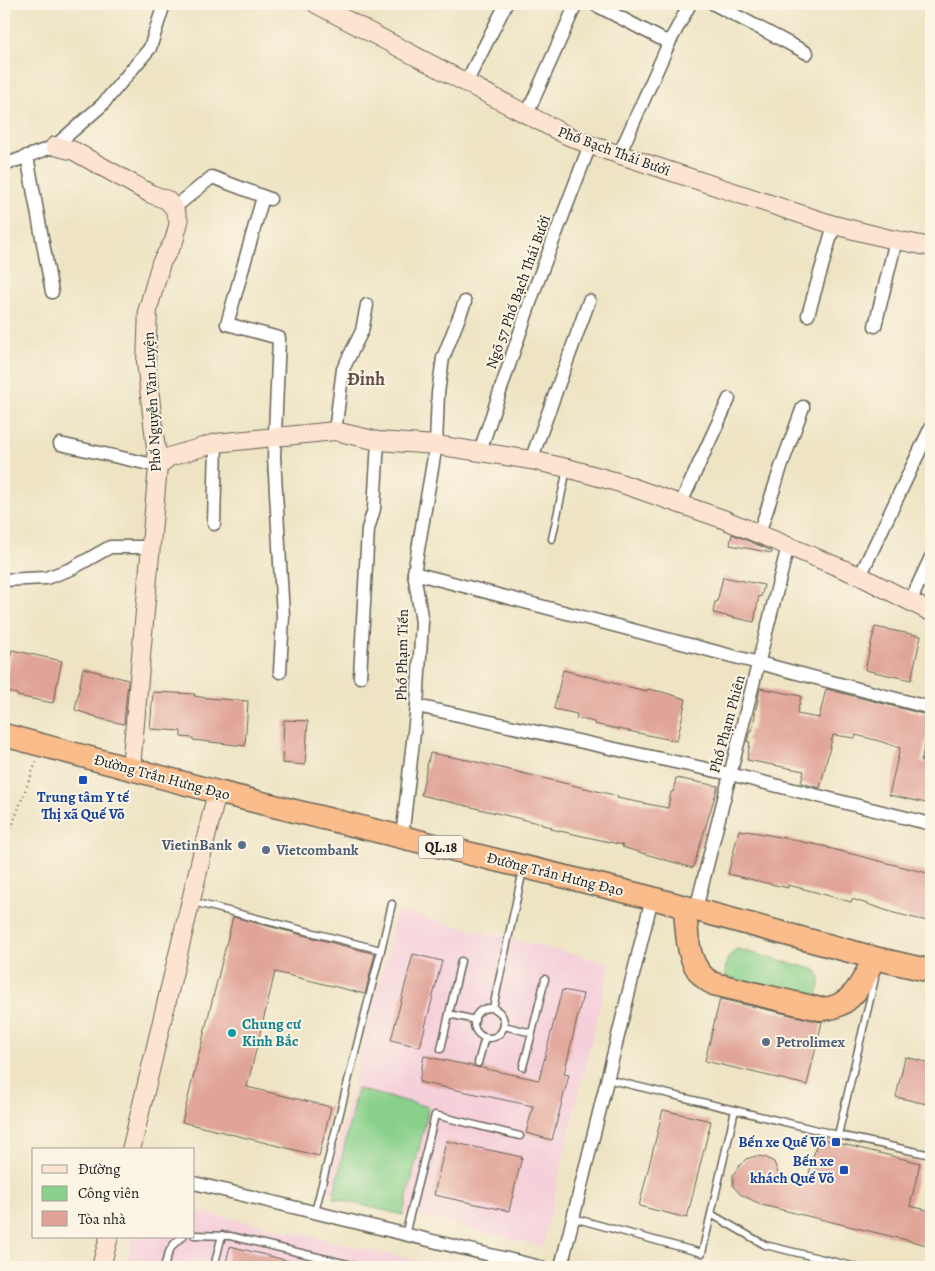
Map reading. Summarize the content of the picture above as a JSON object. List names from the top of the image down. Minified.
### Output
{"streets":{"highway":["Đường Trần Hưng Đạo","QL.18"],"street":["Phố Bạch Thái Bưởi","Ngõ 57 Phố Bạch Thái Bưởi","Phố Nguyễn Văn Luyện","Phố Phạm Tiến","Phố Phạm Phiên"]},"crossings":[["Phố Bạch Thái Bưởi","Ngõ 57 Phố Bạch Thái Bưởi"],["Phố Nguyễn Văn Luyện","Đường Trần Hưng Đạo"],["Phố Phạm Tiến","Đường Trần Hưng Đạo"],["Phố Phạm Phiên","Đường Trần Hưng Đạo"]],"districts":["Đỉnh"],"places":{"transit":["Trung tâm Y tế Thị xã Quế Võ","Bến xe Quế Võ","Bến xe khách Quế Võ"],"other":["VietinBank","Vietcombank","Chung cư Kinh Bắc","Petrolimex"]},"legend":["Đường","Công viên","Tòa nhà"]}
